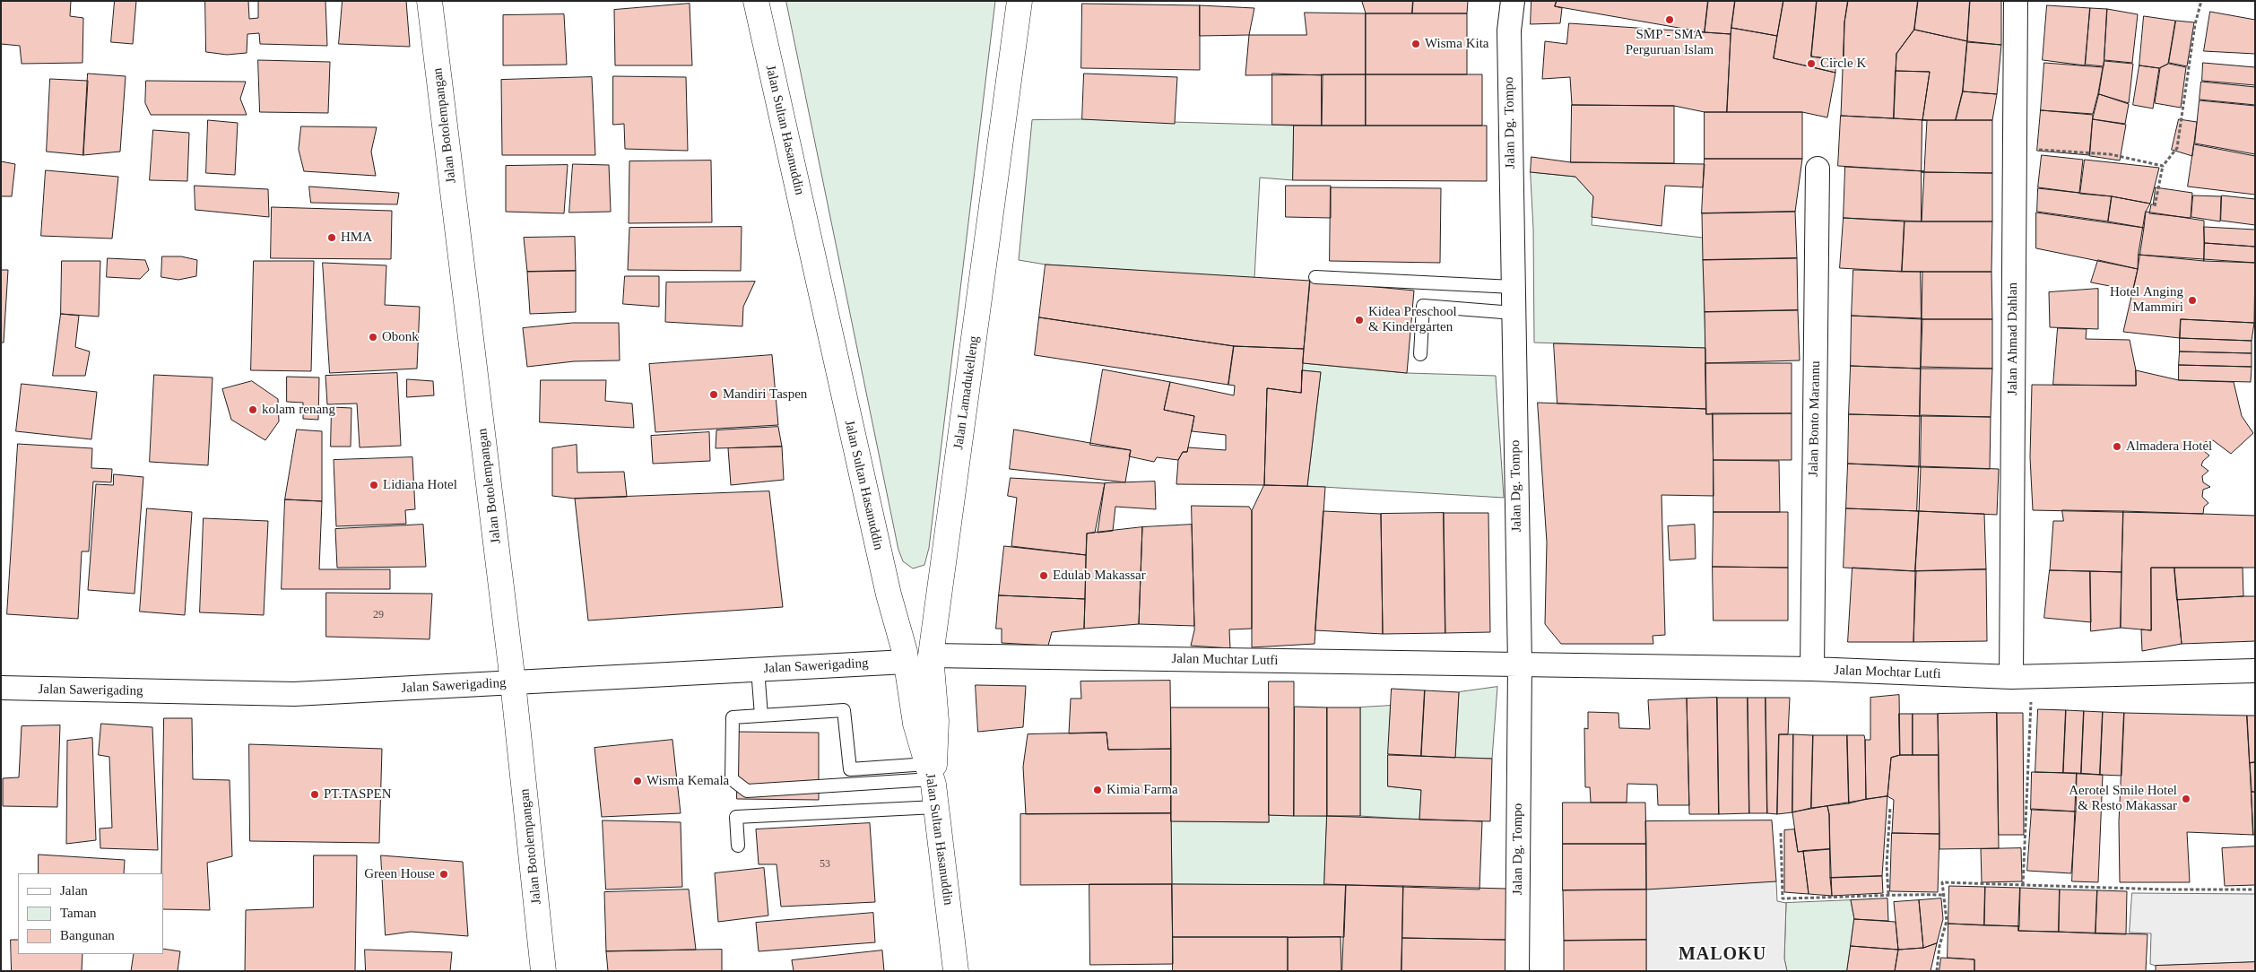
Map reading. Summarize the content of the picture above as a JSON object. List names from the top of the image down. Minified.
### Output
{"streets":{"street":["Jalan Dg. Tompo","Jalan Botolempangan","Jalan Sultan Hasanuddin","Jalan Ahmad Dahlan","Jalan Lamadukelleng","Jalan Bonto Marannu","Jalan Muchtar Lutfi","Jalan Sawerigading","Jalan Mochtar Lutfi"]},"crossings":[["Jalan Dg. Tompo","Jalan Muchtar Lutfi"],["Jalan Dg. Tompo","Jalan Mochtar Lutfi"],["Jalan Botolempangan","Jalan Sawerigading"],["Jalan Sultan Hasanuddin","Jalan Lamadukelleng"],["Jalan Sultan Hasanuddin","Jalan Sawerigading"],["Jalan Ahmad Dahlan","Jalan Mochtar Lutfi"],["Jalan Lamadukelleng","Jalan Muchtar Lutfi"],["Jalan Bonto Marannu","Jalan Mochtar Lutfi"],["Jalan Muchtar Lutfi","Jalan Mochtar Lutfi"]],"districts":["MALOKU"],"places":["SMP - SMA Perguruan Islam","Wisma Kita","Circle K","HMA","Hotel Anging Mammiri","Kidea Preschool & Kindergarten","Obonk","Mandiri Taspen","kolam renang","Almadera Hotel","Lidiana Hotel","Edulab Makassar","Wisma Kemala","Kimia Farma","PT.TASPEN","Aerotel Smile Hotel & Resto Makassar","Green House"],"house_numbers":["29","53"],"legend":["Jalan","Taman","Bangunan"]}
